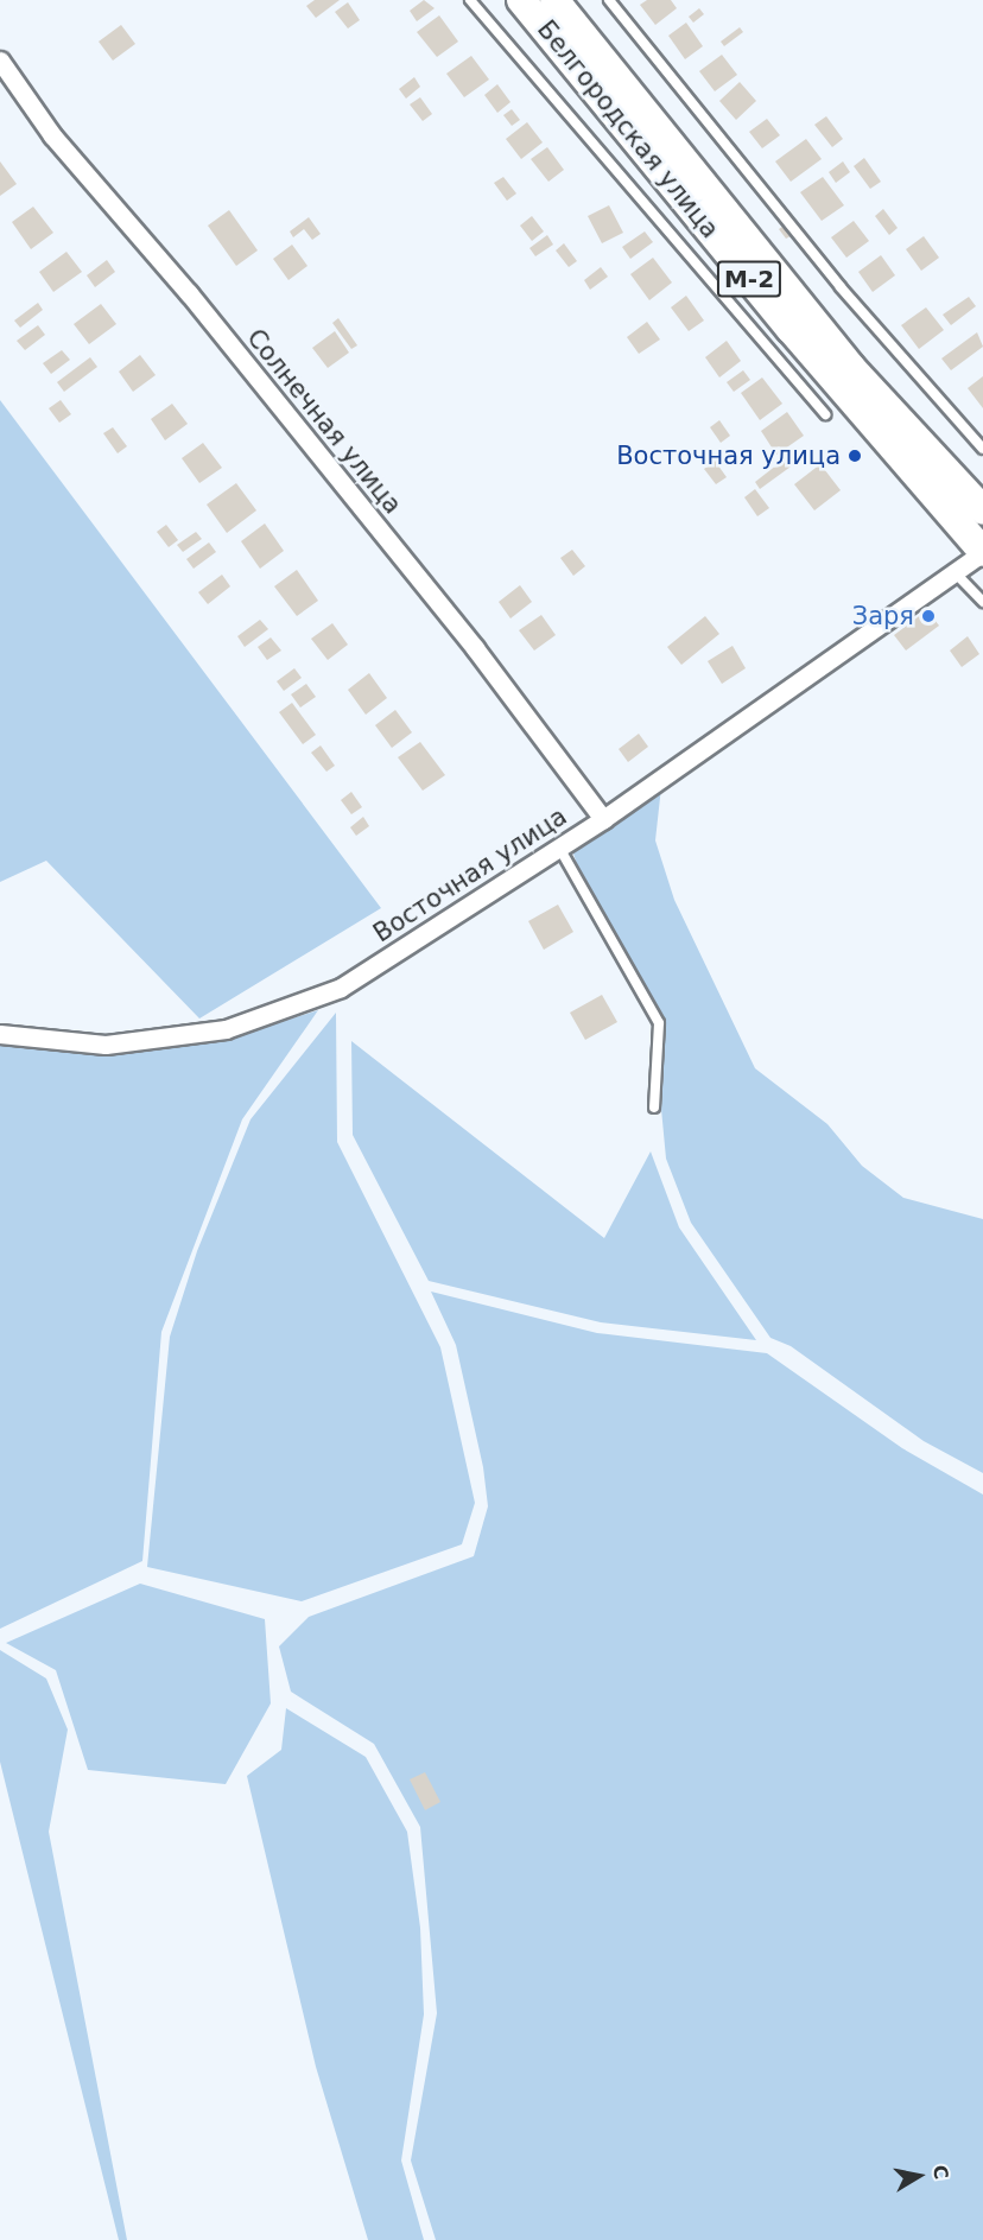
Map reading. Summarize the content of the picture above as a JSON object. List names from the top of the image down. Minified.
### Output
{"streets":{"main road":["Белгородская улица","М-2"],"street":["Солнечная улица","Восточная улица"]},"crossings":[["Белгородская улица","Восточная улица"],["Солнечная улица","Восточная улица"]],"places":["Восточная улица","Заря"],"north":"right"}
